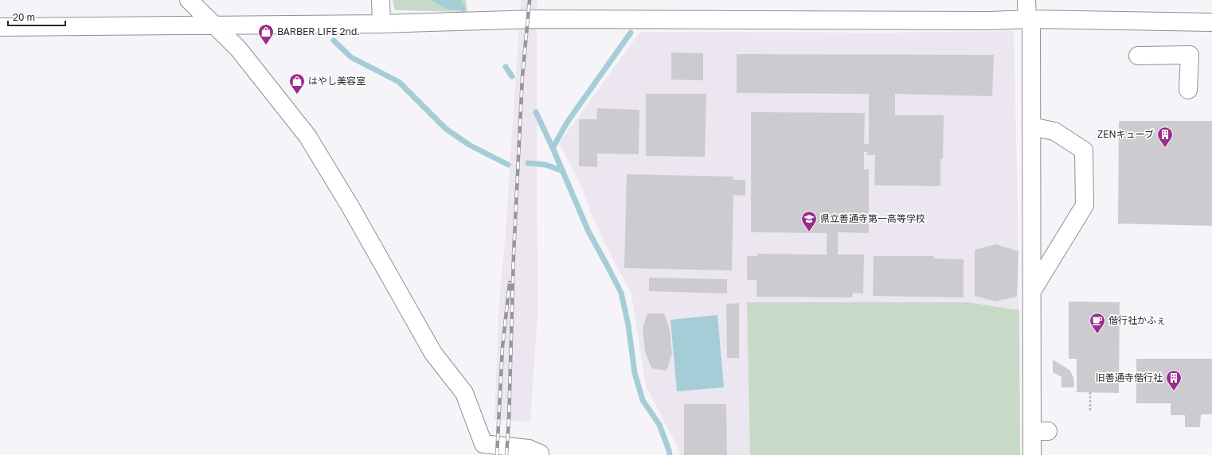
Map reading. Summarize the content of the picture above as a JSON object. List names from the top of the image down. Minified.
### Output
{"places":{"shop":["BARBER LIFE 2nd.","はやし美容室"],"building":["ZENキューブ","旧善通寺偕行社"],"school or university":["県立善通寺第一高等学校"],"cafe":["偕行社かふぇ"]},"scale_bar":"20 m"}
